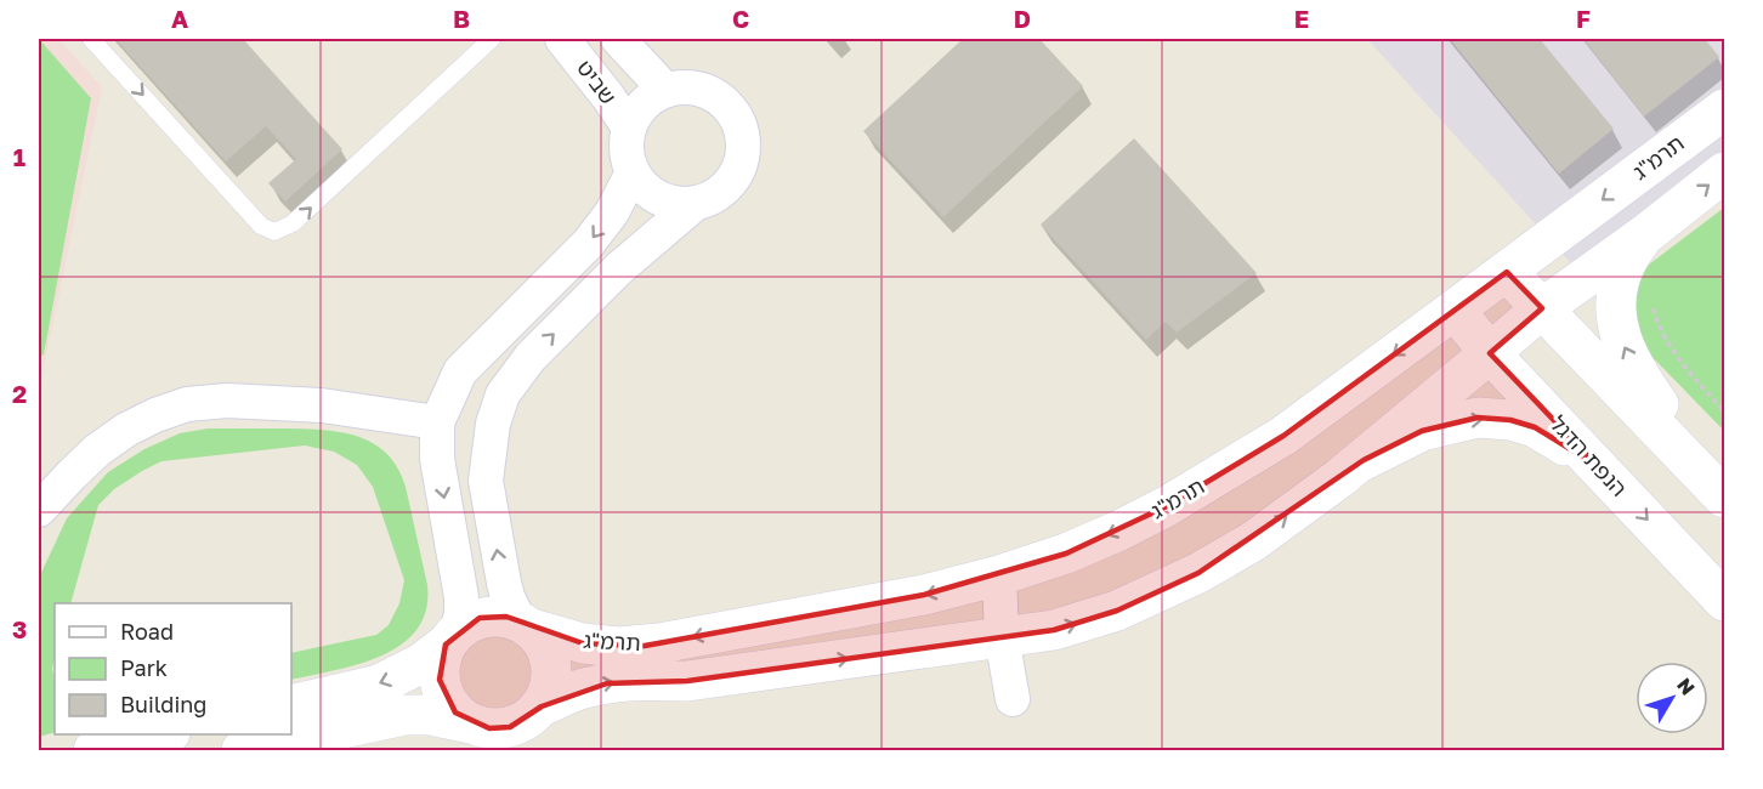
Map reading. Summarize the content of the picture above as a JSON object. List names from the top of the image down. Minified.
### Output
{"streets":{"street":["שביט","תרמ\"ג","הנפת הדגל"]},"crossings":[["תרמ\"ג","הנפת הדגל"]],"legend":["Road","Park","Building"],"north":"top right","grid":{"columns":["A","B","C","D","E","F"],"rows":["1","2","3"]}}
